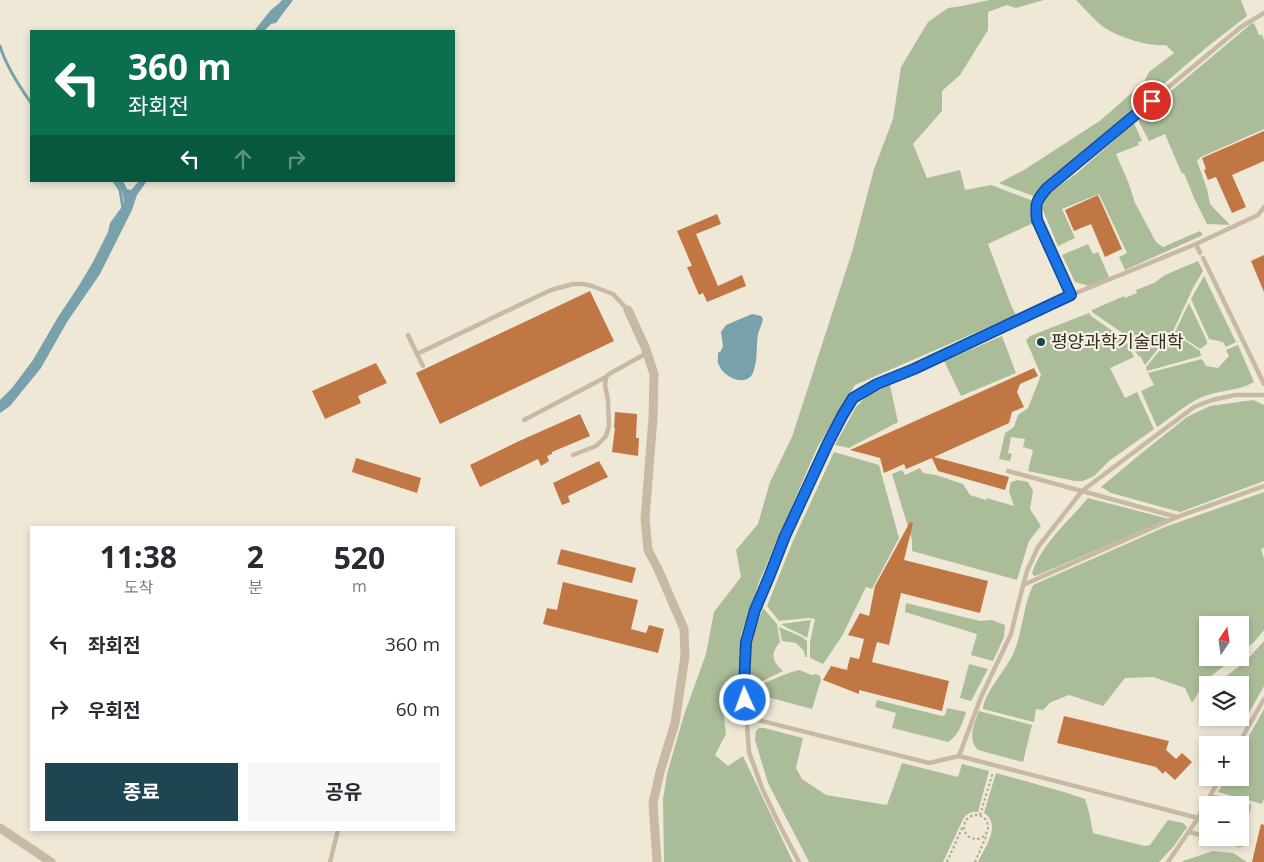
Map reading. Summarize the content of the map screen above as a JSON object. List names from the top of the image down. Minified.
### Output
{"places":["평양과학기술대학"],"north":"top","page":{"turn":["360 m","좌회전"],"eta":["11:38","도착","2","분","520","m"],"list":[{"name":"좌회전","value":"360 m"},{"name":"우회전","value":"60 m"}],"map_buttons":["+","−"],"buttons":["종료","공유"]}}
